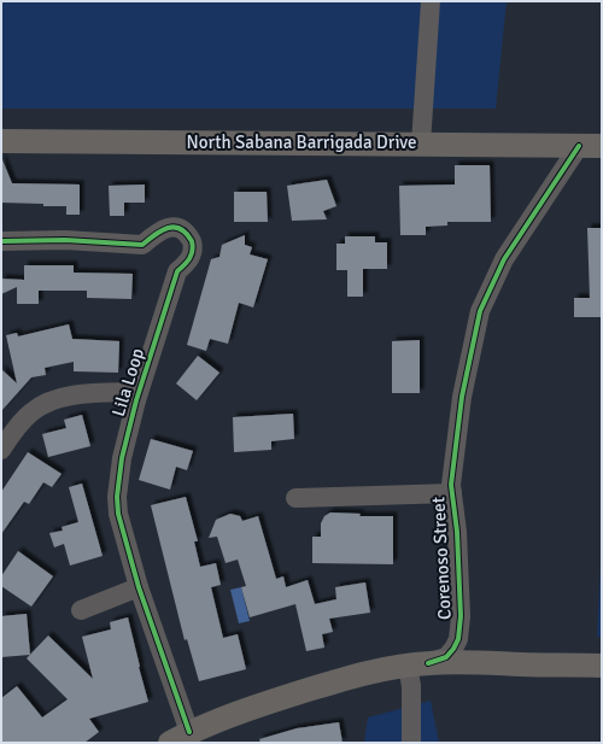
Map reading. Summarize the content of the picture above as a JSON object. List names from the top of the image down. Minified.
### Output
{"streets":{"main road":["North Sabana Barrigada Drive"],"street":["Lila Loop","Corenoso Street"]},"crossings":[["North Sabana Barrigada Drive","Corenoso Street"]]}
